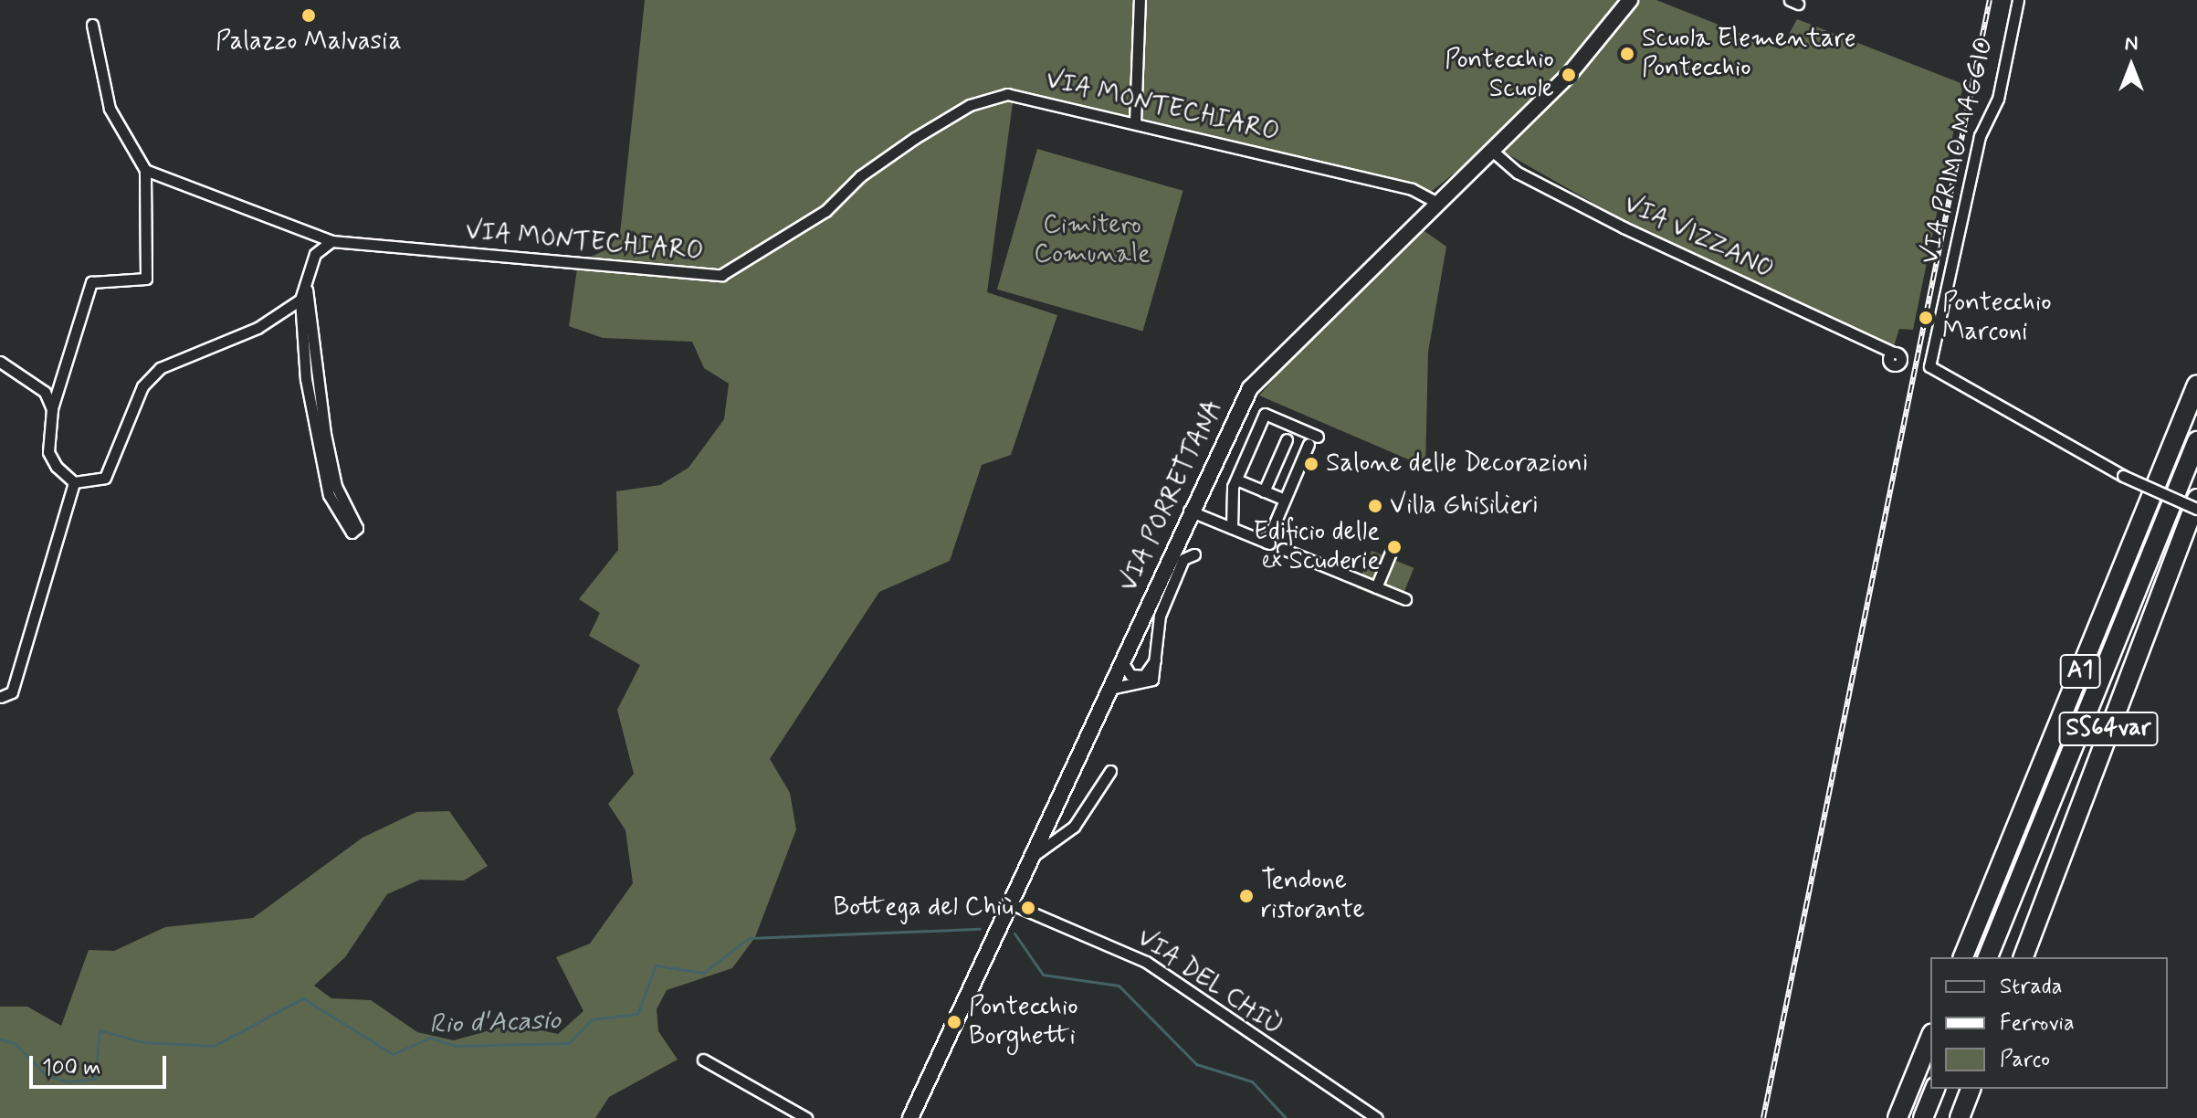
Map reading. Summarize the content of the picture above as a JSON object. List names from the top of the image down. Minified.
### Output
{"streets":{"highway":["A1","SS64var"],"main road":["VIA PORRETTANA"],"street":["VIA MONTECHIARO","VIA PRIMO MAGGIO","VIA VIZZANO","VIA DEL CHIÙ"]},"crossings":[["VIA MONTECHIARO","VIA PORRETTANA"],["VIA VIZZANO","VIA PORRETTANA"],["VIA PORRETTANA","VIA DEL CHIÙ"]],"water":["Rio d'Acasio"],"parks":["Cimitero Comunale"],"places":["Palazzo Malvasia","Scuola Elementare Pontecchio","Pontecchio Scuole","Pontecchio Marconi","Salone delle Decorazioni","Villa Ghisilieri","Edificio delle ex Scuderie","Tendone ristorante","Bottega del Chiù","Pontecchio Borghetti"],"legend":["Strada","Ferrovia","Parco"],"scale_bar":"100 m","north":"top"}
